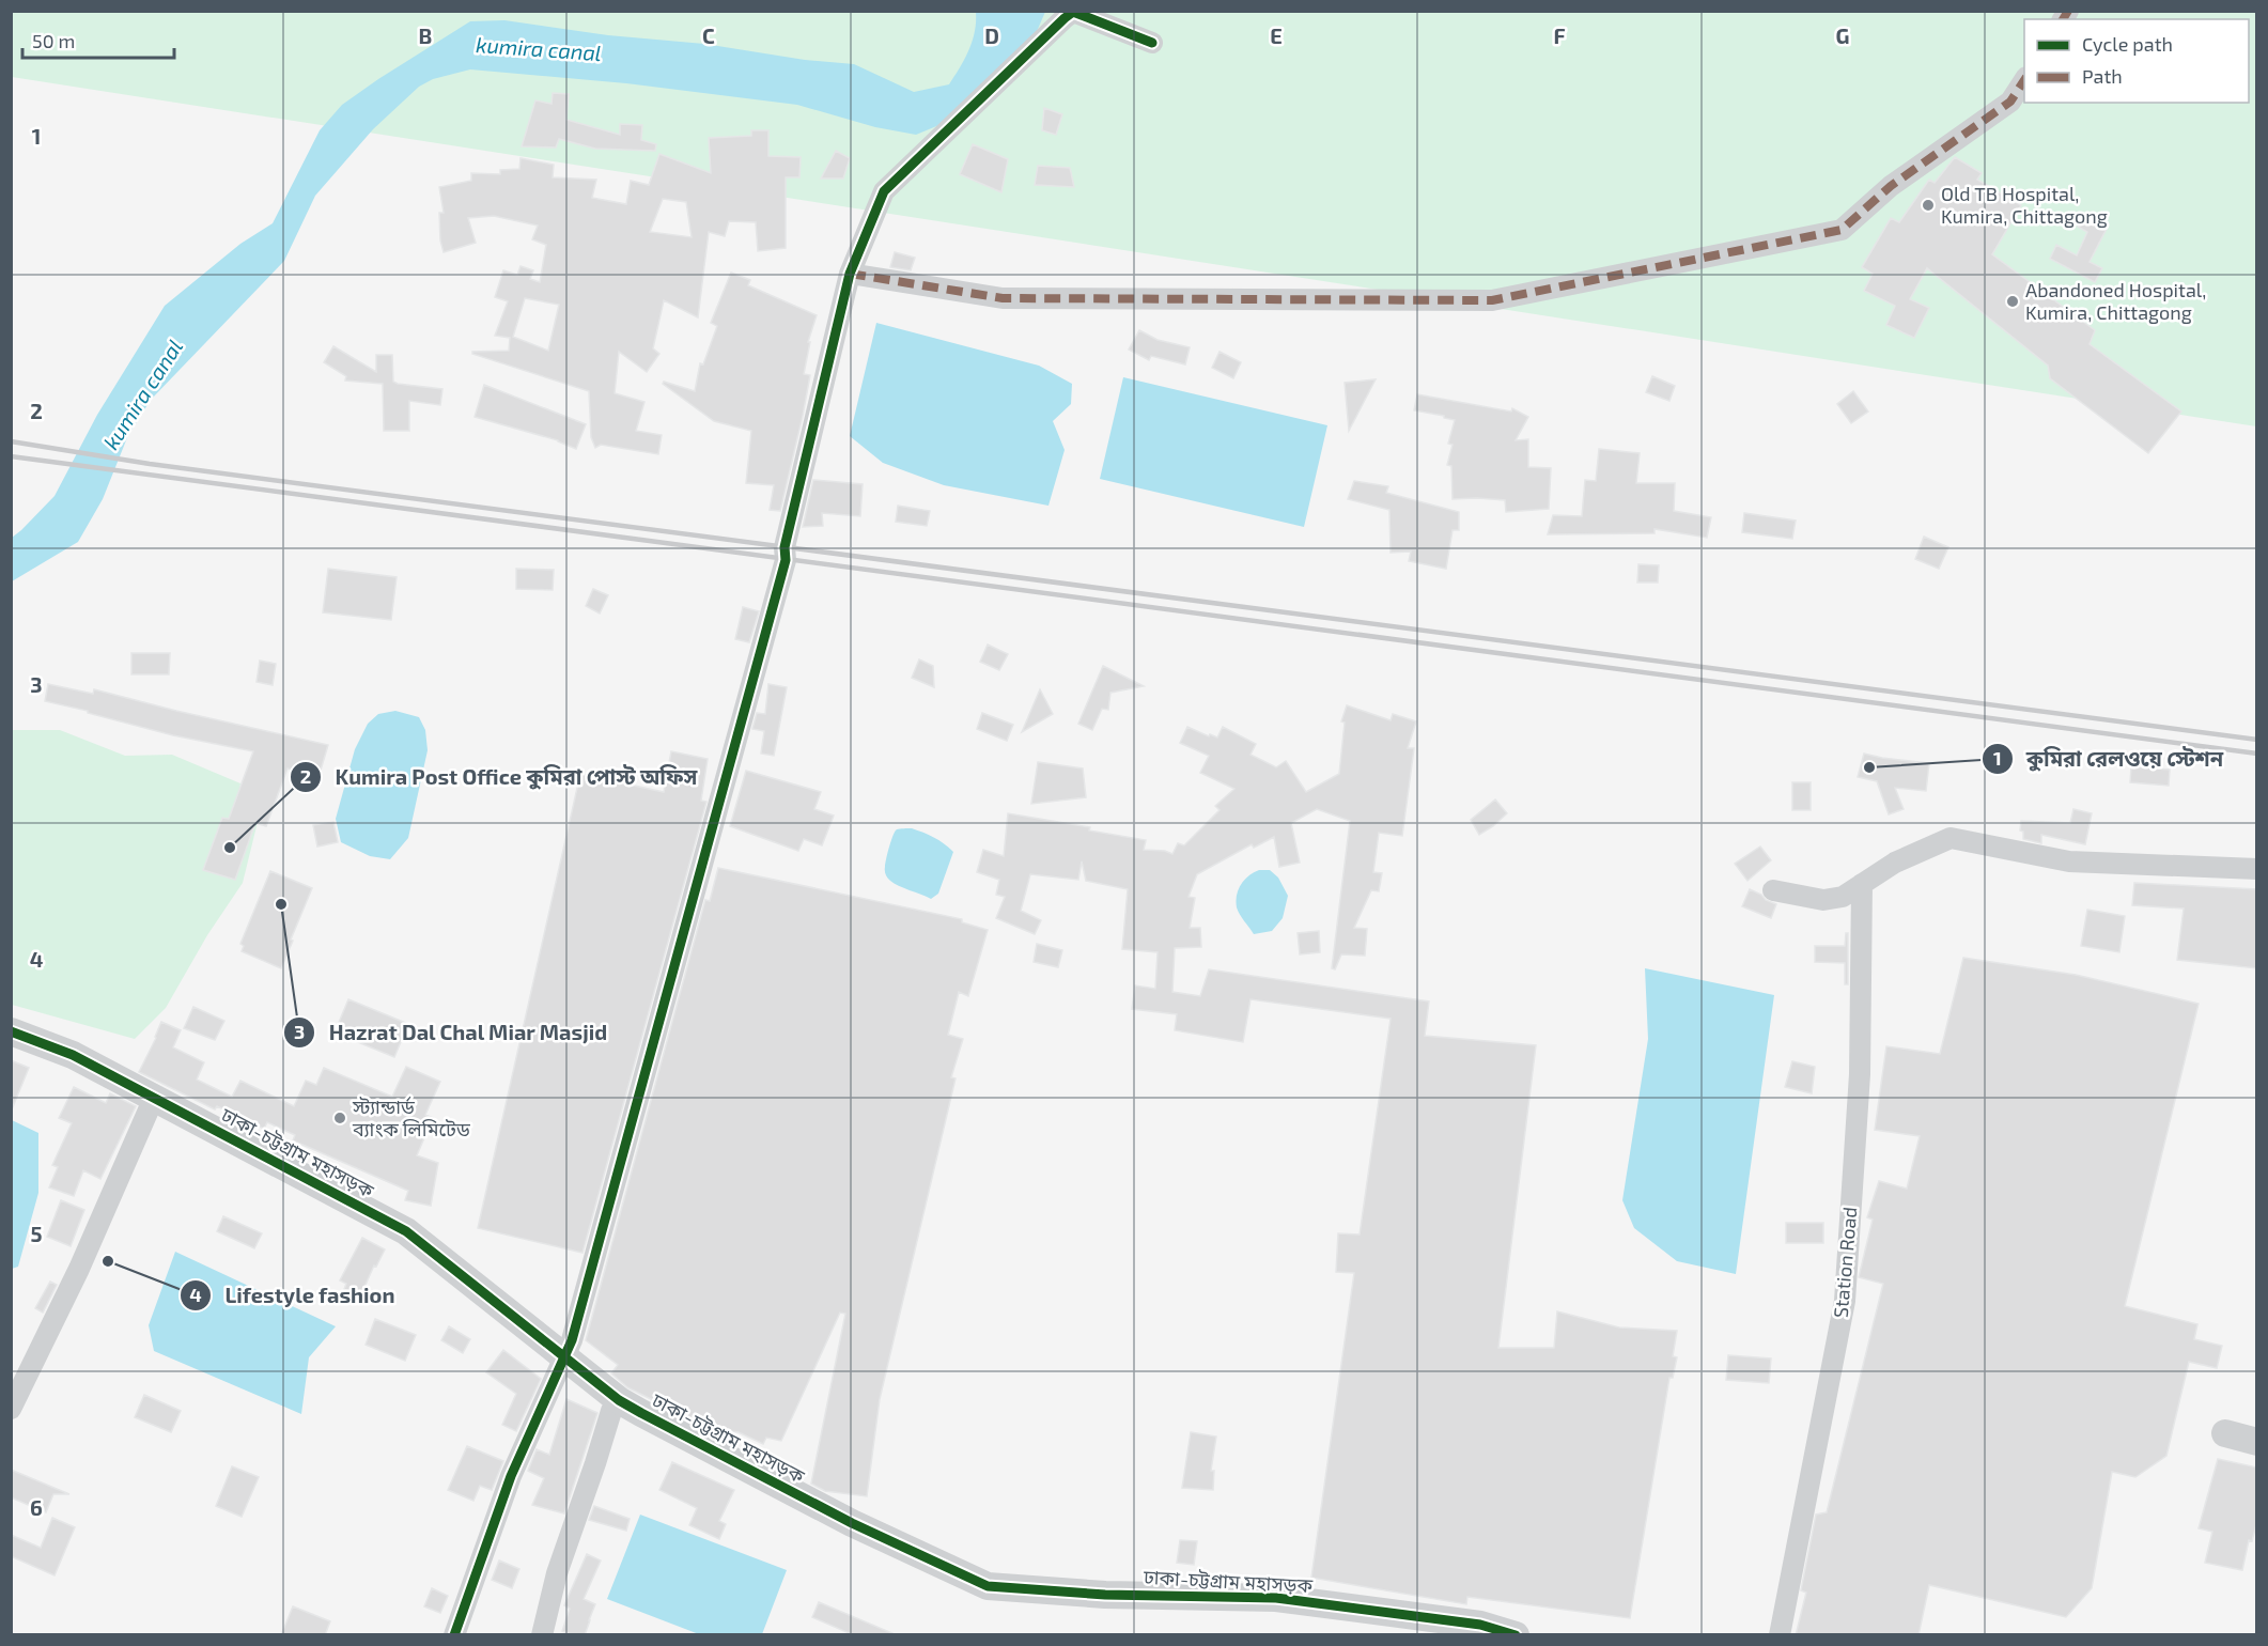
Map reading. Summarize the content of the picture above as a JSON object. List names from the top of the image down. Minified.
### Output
{"streets":{"street":["ঢাকা-চট্টগ্রাম মহাসড়ক","Station Road"]},"water":["kumira canal"],"places":["Old TB Hospital, Kumira, Chittagong","Abandoned Hospital, Kumira, Chittagong","কুমিরা রেলওয়ে স্টেশন","Kumira Post Office কুমিরা পোস্ট অফিস","Hazrat Dal Chal Miar Masjid","স্ট্যান্ডার্ড ব্যাংক লিমিটেড","Lifestyle fashion"],"legend":["Cycle path","Path"],"scale_bar":"50 m","grid":{"columns":["B","C","D","E","F","G"],"rows":["1","2","3","4","5","6"]}}
